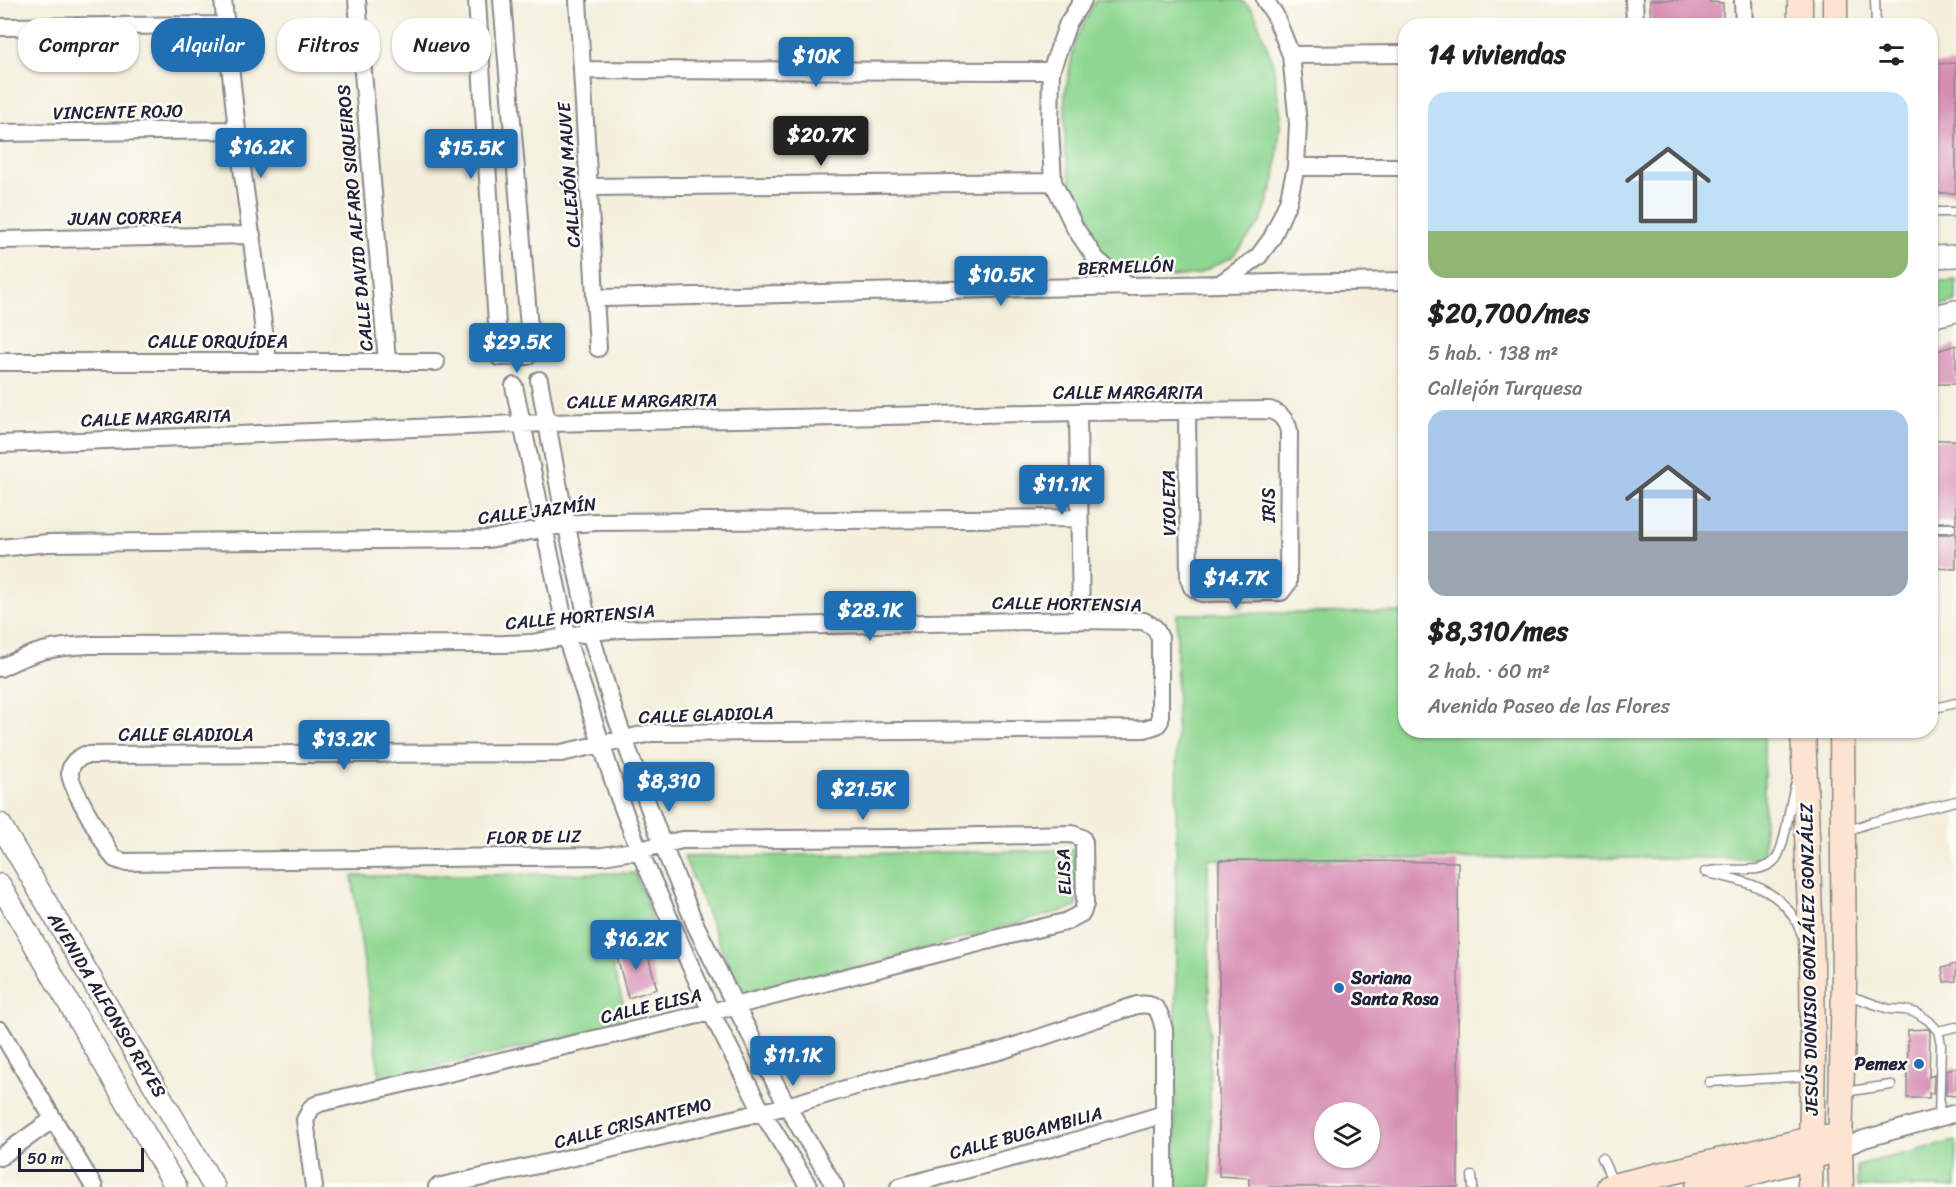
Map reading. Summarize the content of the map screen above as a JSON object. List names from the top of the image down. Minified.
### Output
{"streets":{"main road":["JESÚS DIONISIO GONZÁLEZ GONZÁLEZ"],"street":["VINCENTE ROJO","CALLEJÓN MAUVE","JUAN CORREA","CALLE DAVID ALFARO SIQUEIROS","BERMELLÓN","CALLE ORQUÍDEA","CALLE MARGARITA","VIOLETA","IRIS","CALLE JAZMÍN","CALLE HORTENSIA","CALLE GLADIOLA","FLOR DE LIZ","ELISA","AVENIDA ALFONSO REYES","CALLE ELISA","CALLE CRISANTEMO","CALLE BUGAMBILIA"]},"crossings":[["CALLEJÓN MAUVE","BERMELLÓN"],["CALLE DAVID ALFARO SIQUEIROS","CALLE ORQUÍDEA"],["CALLE MARGARITA","VIOLETA"],["CALLE MARGARITA","IRIS"],["VIOLETA","IRIS"],["CALLE HORTENSIA","CALLE GLADIOLA"],["CALLE GLADIOLA","FLOR DE LIZ"],["FLOR DE LIZ","ELISA"],["ELISA","CALLE ELISA"],["CALLE CRISANTEMO","CALLE BUGAMBILIA"]],"places":["Soriana Santa Rosa","Pemex"],"scale_bar":"50 m","page":{"chip":["Comprar","Alquilar","Filtros","Nuevo"],"heading":"14 viviendas","price":["$10K","$20.7K","$16.2K","$15.5K","$10.5K","$29.5K","$11.1K","$14.7K","$28.1K","$13.2K","$8,310","$21.5K","$16.2K","$11.1K"],"list":[{"name":"$20,700/mes","note":"5 hab. · 138 m² · Callejón Turquesa"},{"name":"$8,310/mes","note":"2 hab. · 60 m² · Avenida Paseo de las Flores"}],"scale":"50 m"}}
